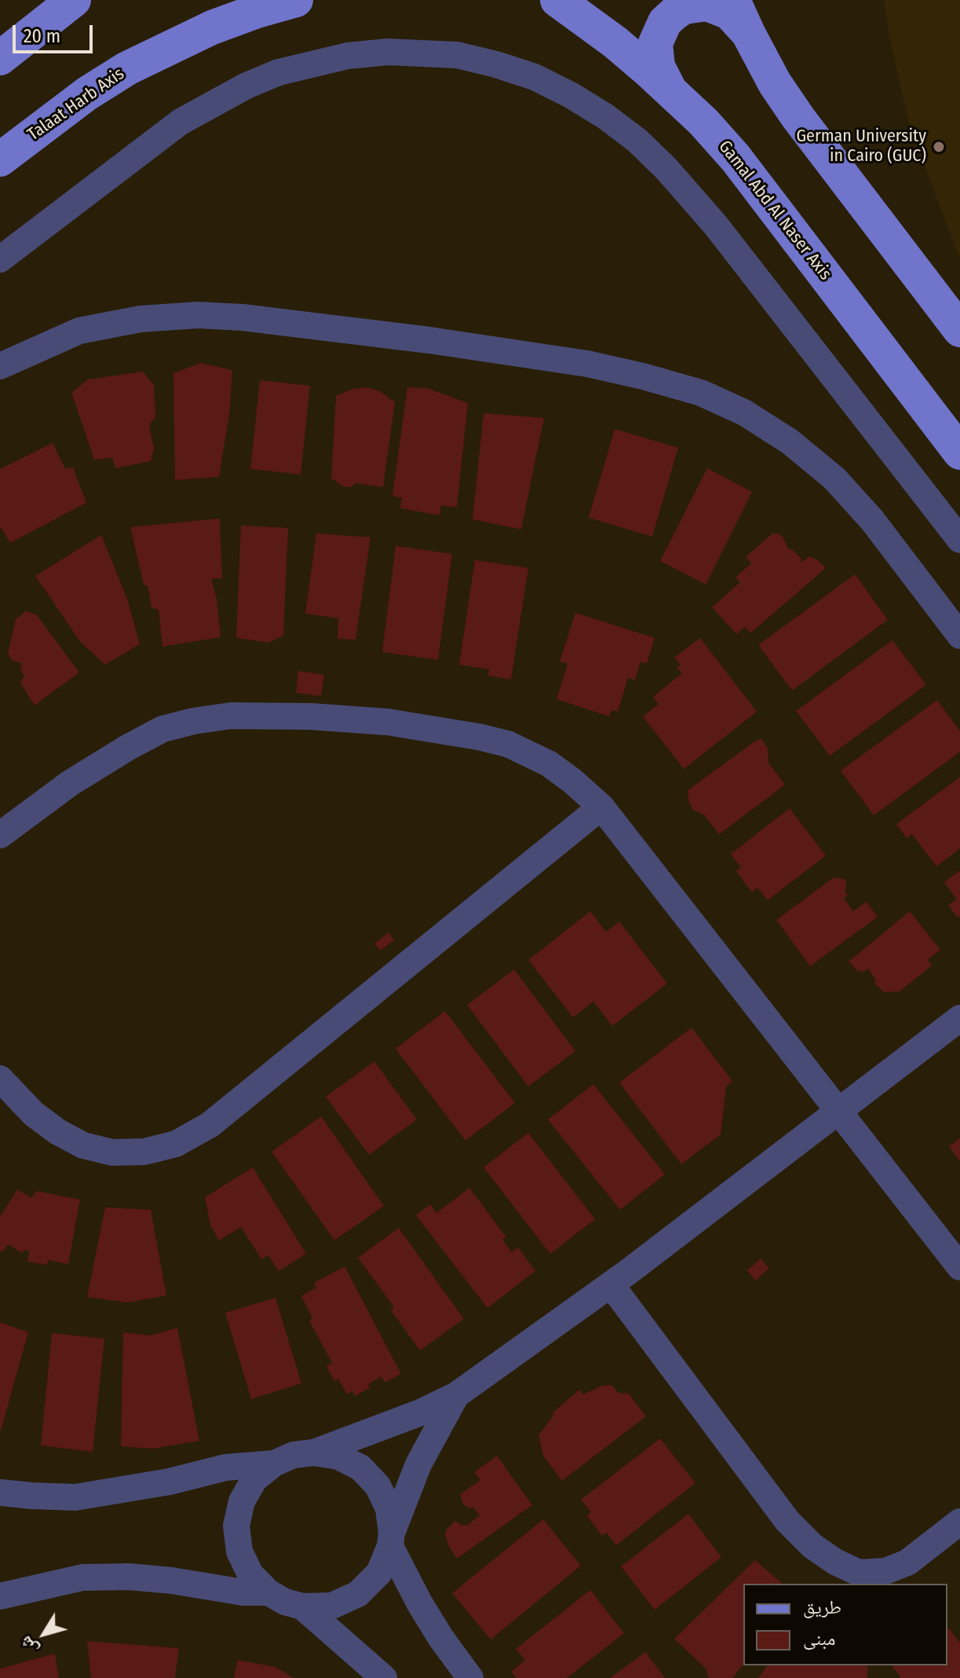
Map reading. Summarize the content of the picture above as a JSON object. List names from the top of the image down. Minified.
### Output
{"streets":{"main road":["Talaat Harb Axis","Gamal Abd Al Naser Axis"]},"places":["German University in Cairo (GUC)"],"legend":["طريق","مبنى"],"scale_bar":"20 m","north":"bottom left"}
